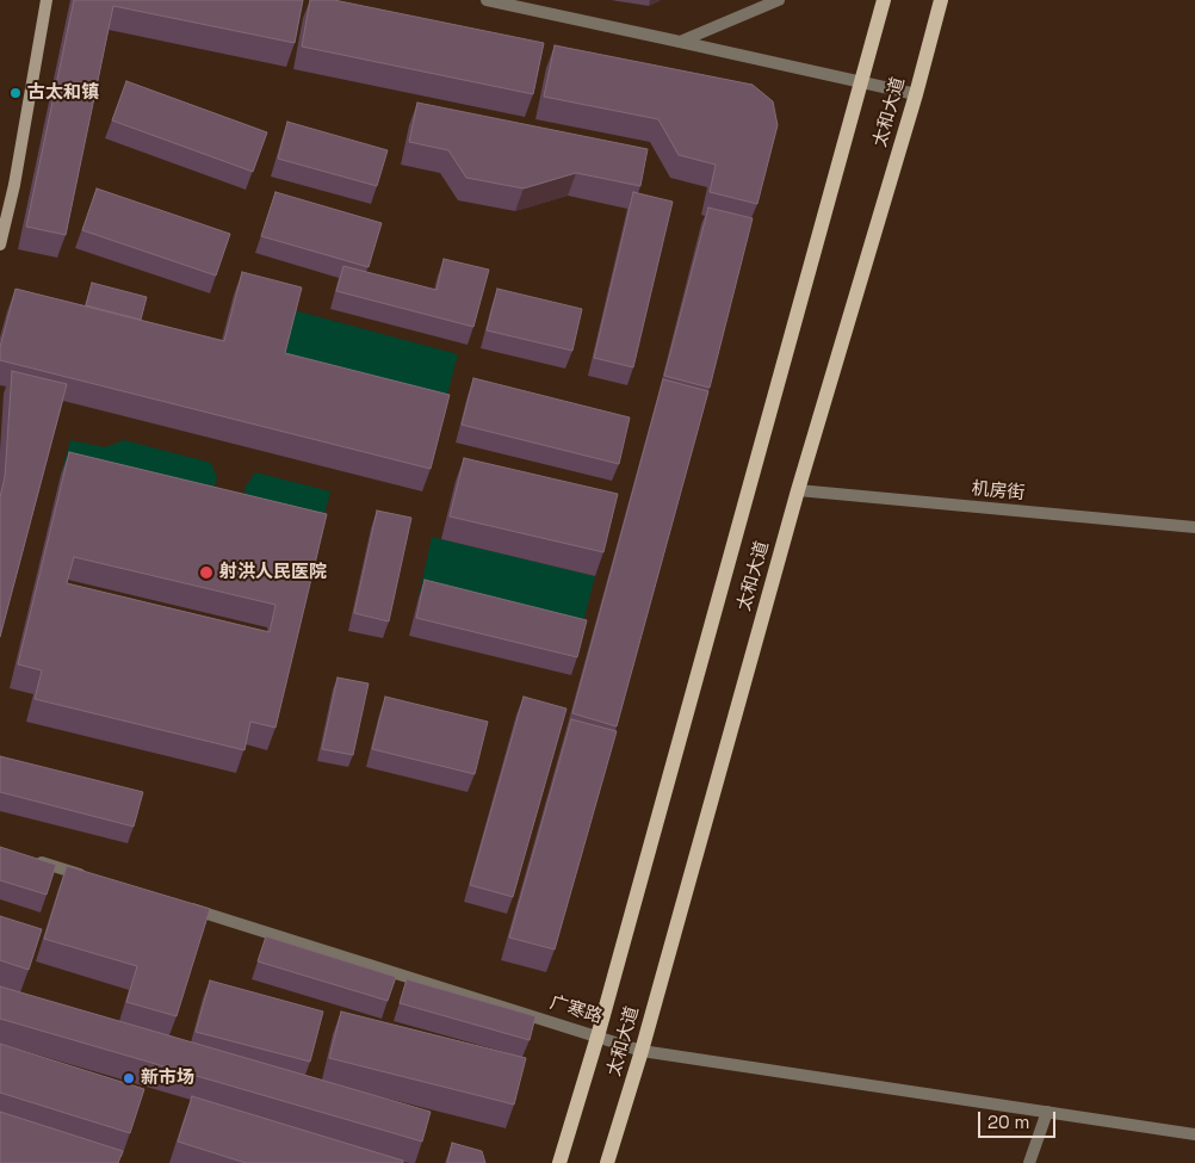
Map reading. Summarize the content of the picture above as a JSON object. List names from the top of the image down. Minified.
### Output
{"streets":{"main road":["太和大道"],"street":["机房街","广寒路"]},"crossings":[["太和大道","机房街"],["太和大道","广寒路"]],"places":["古太和镇","射洪人民医院","新市场"],"scale_bar":"20 m"}
